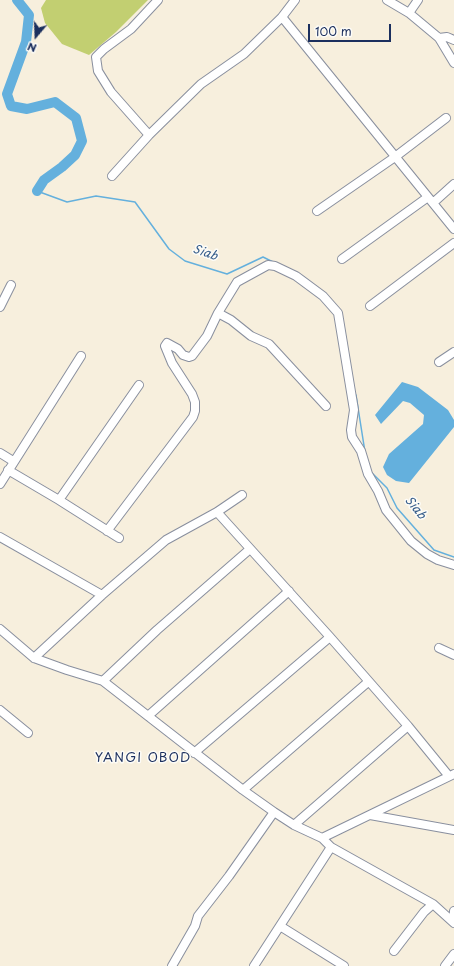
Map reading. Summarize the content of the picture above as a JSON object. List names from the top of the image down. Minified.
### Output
{"districts":["YANGI OBOD"],"water":["Siab"],"scale_bar":"100 m","north":"bottom"}
